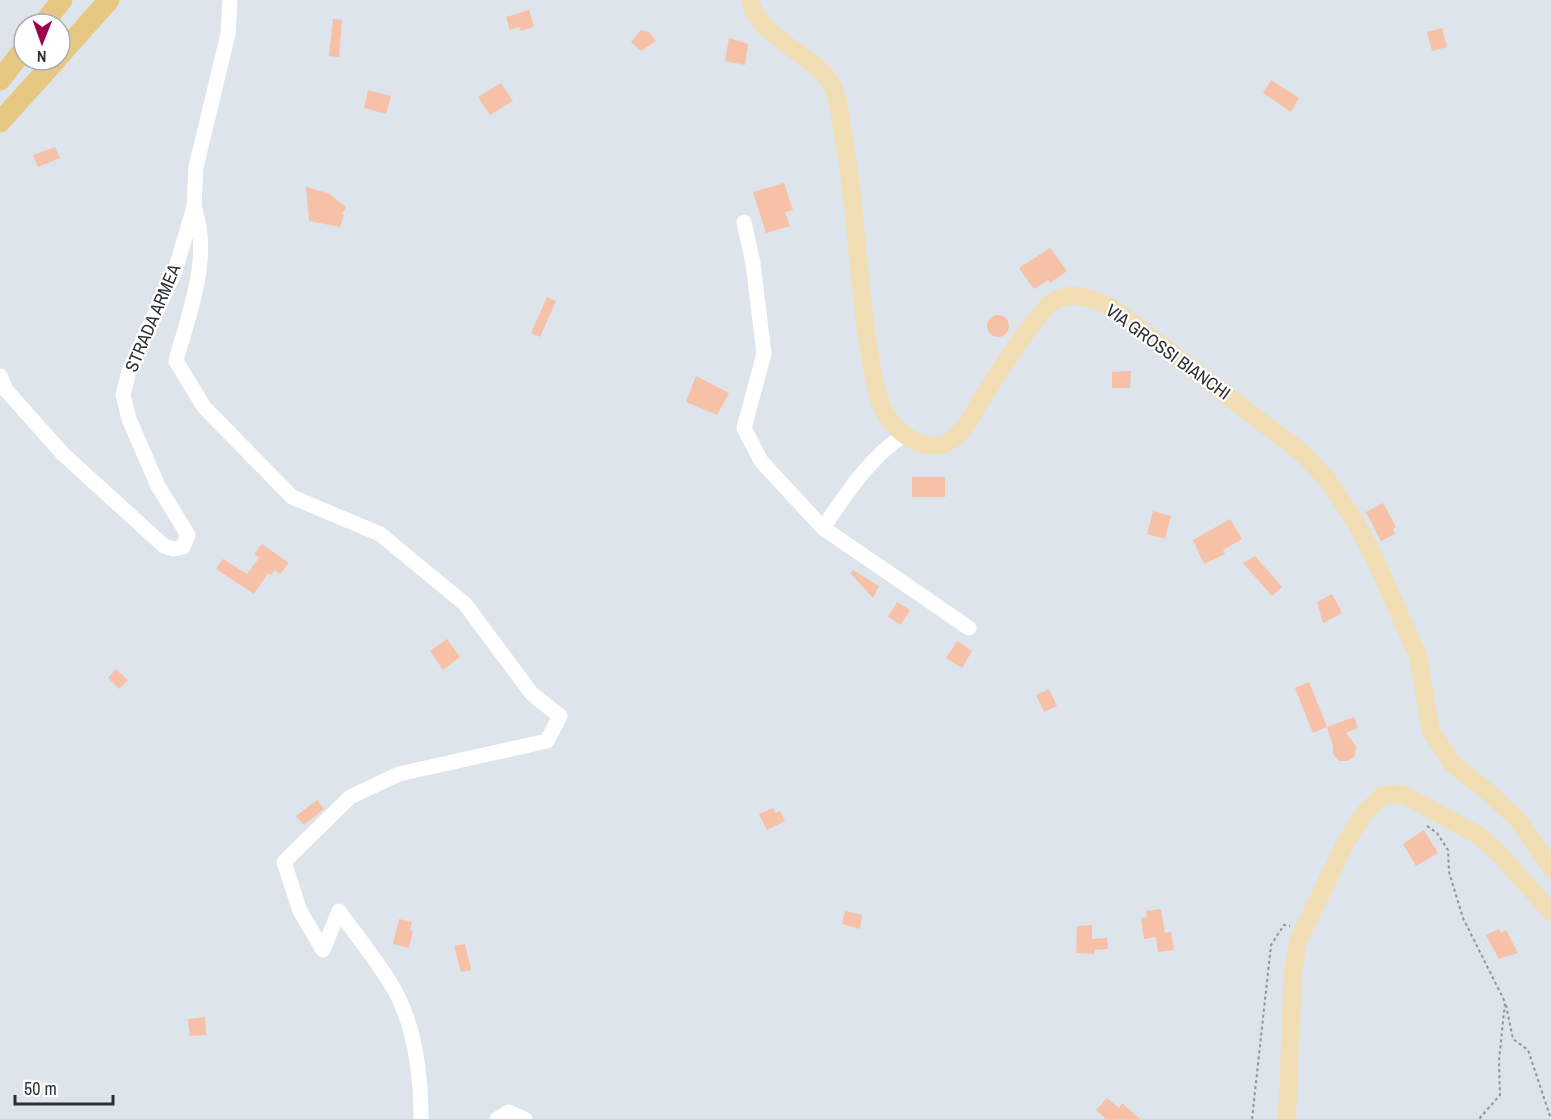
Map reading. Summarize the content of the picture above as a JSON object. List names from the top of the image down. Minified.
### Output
{"streets":{"main road":["VIA GROSSI BIANCHI"],"street":["STRADA ARMEA"]},"scale_bar":"50 m","north":"bottom"}
